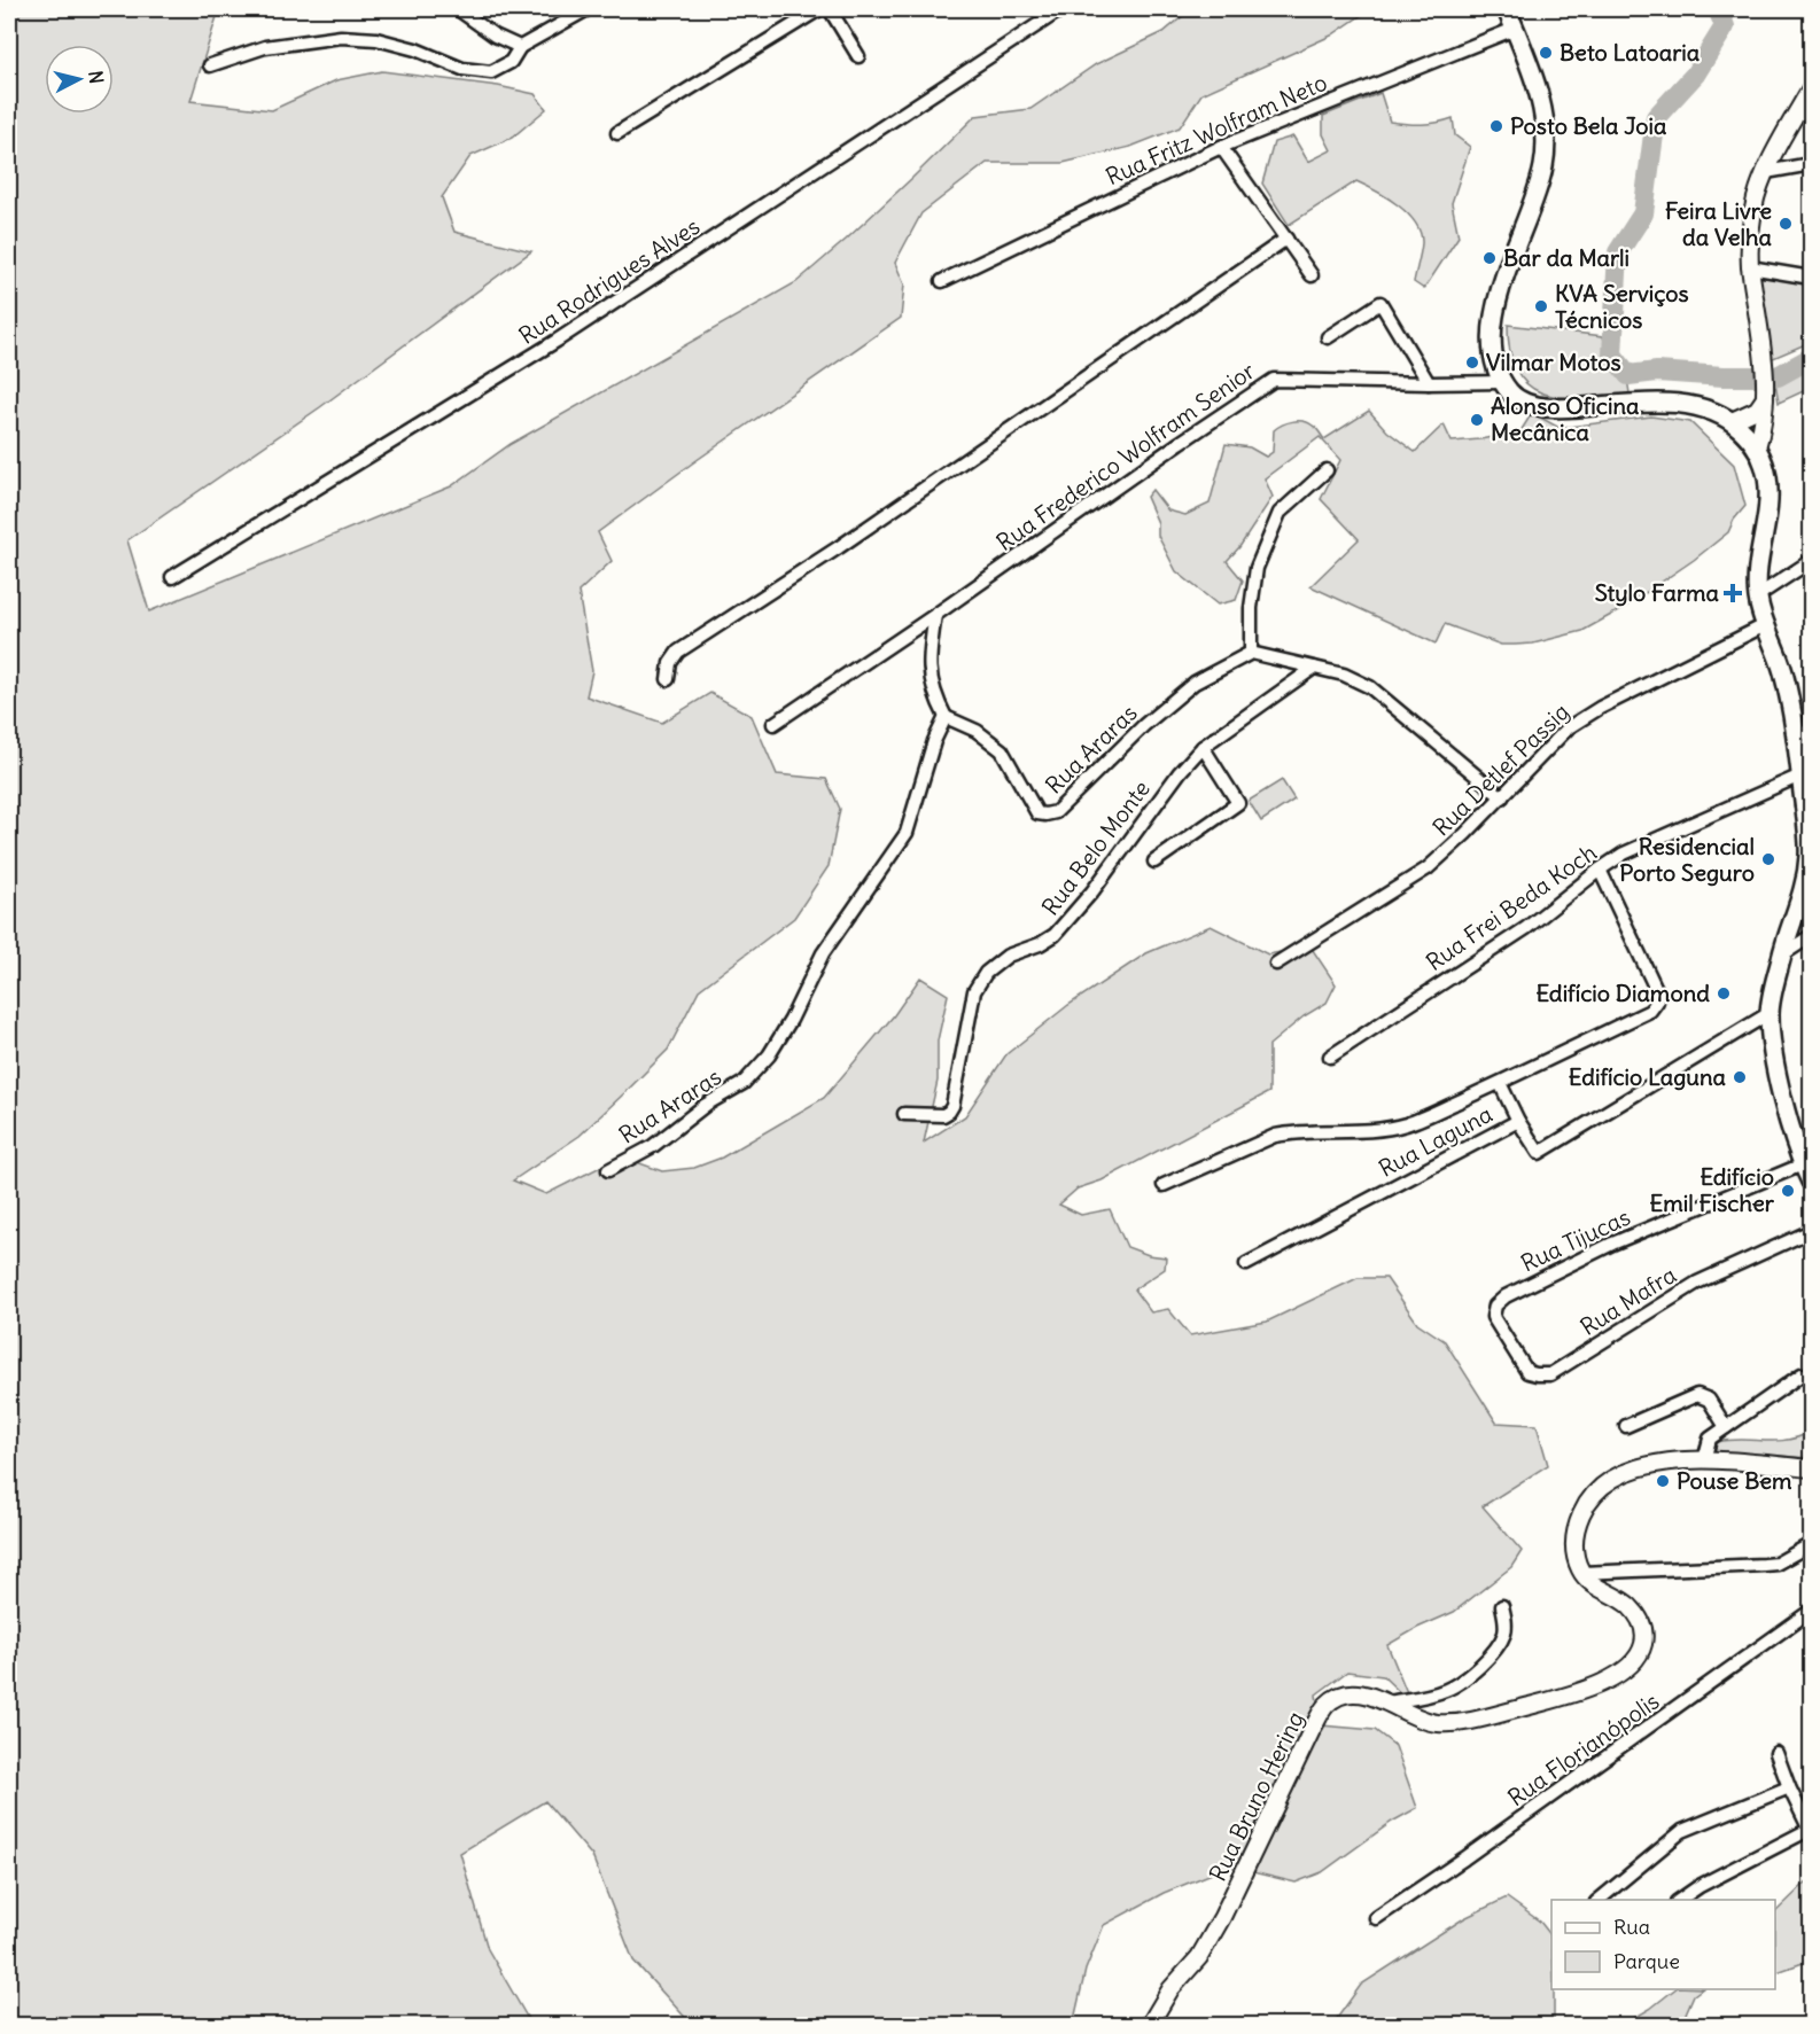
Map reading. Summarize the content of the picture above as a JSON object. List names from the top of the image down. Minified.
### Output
{"streets":{"street":["Rua Fritz Wolfram Neto","Rua Rodrigues Alves","Rua Frederico Wolfram Senior","Rua Araras","Rua Detlef Passig","Rua Belo Monte","Rua Frei Beda Koch","Rua Laguna","Rua Tijucas","Rua Mafra","Rua Florianópolis","Rua Bruno Hering"]},"crossings":[["Rua Tijucas","Rua Mafra"]],"places":{"other":["Beto Latoaria","Posto Bela Joia","Feira Livre da Velha","Bar da Marli","KVA Serviços Técnicos","Vilmar Motos","Alonso Oficina Mecânica","Residencial Porto Seguro","Edifício Diamond","Edifício Laguna","Edifício Emil Fischer","Pouse Bem"],"health":["Stylo Farma"]},"legend":["Rua","Parque"],"north":"right"}
